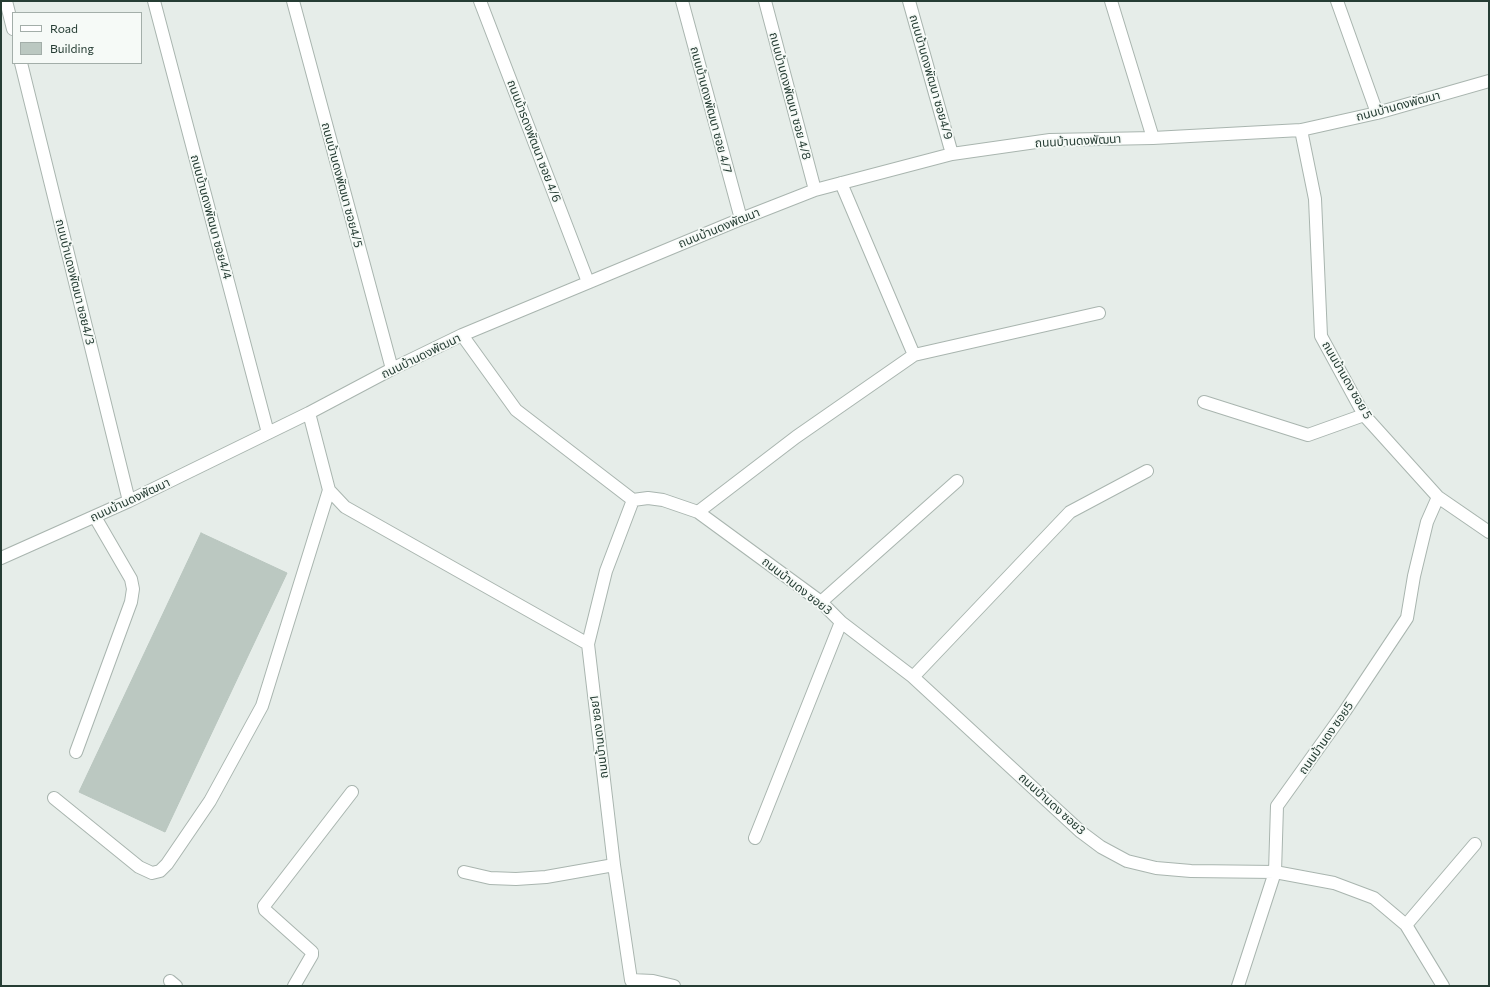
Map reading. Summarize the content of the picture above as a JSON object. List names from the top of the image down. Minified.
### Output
{"streets":{"street":["ถนนบ้านดงพัฒนา ซอย4/9","ถนนบ้านดงพัฒนา ซอย 4/8","ถนนบ้านดงพัฒนา","ถนนบ้านดงพัฒนา ซอย 4/7","ถนนบ้ารดงพัฒนา ซอย 4/6","ถนนบ้านดงพัฒนา ซอย4/5","ถนนบ้านดงพัฒนา ซอย4/4","ถนนบ้านดงพัฒนา ซอย4/3","ถนนบ้านดง ซอย 5","ถนนบ้านดง ซอย3","ถนนบ้านดง ซอย1","ถนนบ้านดง ซอย5"]},"crossings":[["ถนนบ้านดงพัฒนา ซอย4/9","ถนนบ้านดงพัฒนา"],["ถนนบ้านดงพัฒนา ซอย 4/8","ถนนบ้านดงพัฒนา"],["ถนนบ้านดงพัฒนา","ถนนบ้านดงพัฒนา ซอย 4/7"],["ถนนบ้านดงพัฒนา","ถนนบ้ารดงพัฒนา ซอย 4/6"],["ถนนบ้านดงพัฒนา","ถนนบ้านดงพัฒนา ซอย4/5"],["ถนนบ้านดงพัฒนา","ถนนบ้านดงพัฒนา ซอย4/4"],["ถนนบ้านดงพัฒนา","ถนนบ้านดงพัฒนา ซอย4/3"],["ถนนบ้านดงพัฒนา","ถนนบ้านดง ซอย 5"],["ถนนบ้านดง ซอย 5","ถนนบ้านดง ซอย5"],["ถนนบ้านดง ซอย3","ถนนบ้านดง ซอย1"],["ถนนบ้านดง ซอย3","ถนนบ้านดง ซอย5"]],"legend":["Road","Building"]}
